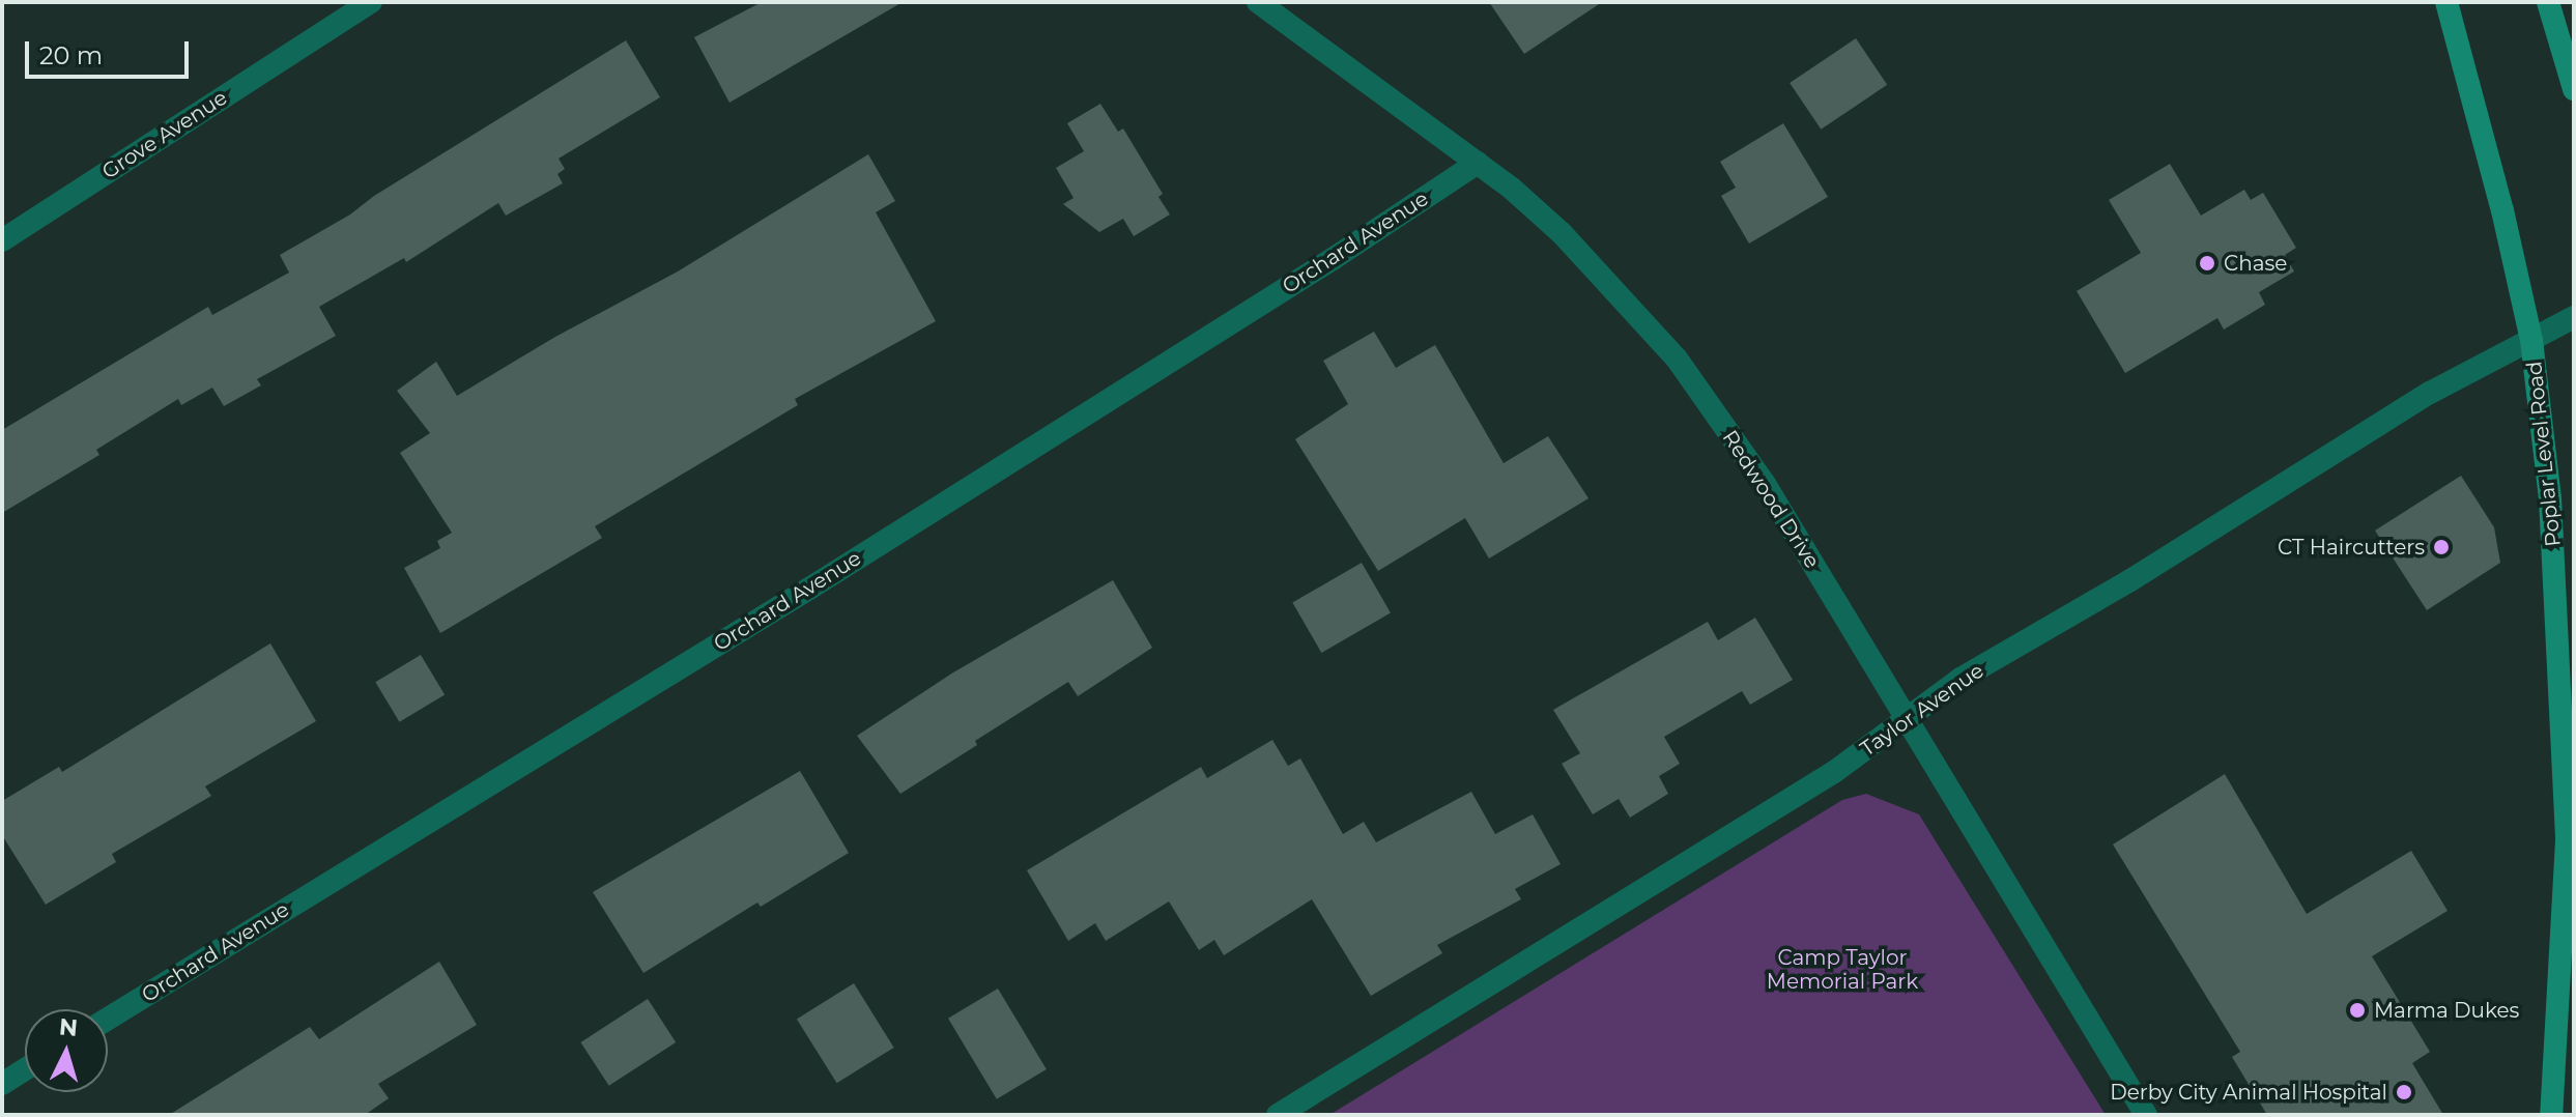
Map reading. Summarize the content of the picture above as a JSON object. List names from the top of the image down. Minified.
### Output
{"streets":{"main road":["Poplar Level Road"],"street":["Grove Avenue","Orchard Avenue","Redwood Drive","Taylor Avenue"]},"crossings":[["Orchard Avenue","Redwood Drive"],["Poplar Level Road","Taylor Avenue"],["Redwood Drive","Taylor Avenue"]],"parks":["Camp Taylor Memorial Park"],"places":["Chase","CT Haircutters","Marma Dukes","Derby City Animal Hospital"],"scale_bar":"20 m","north":"top"}
